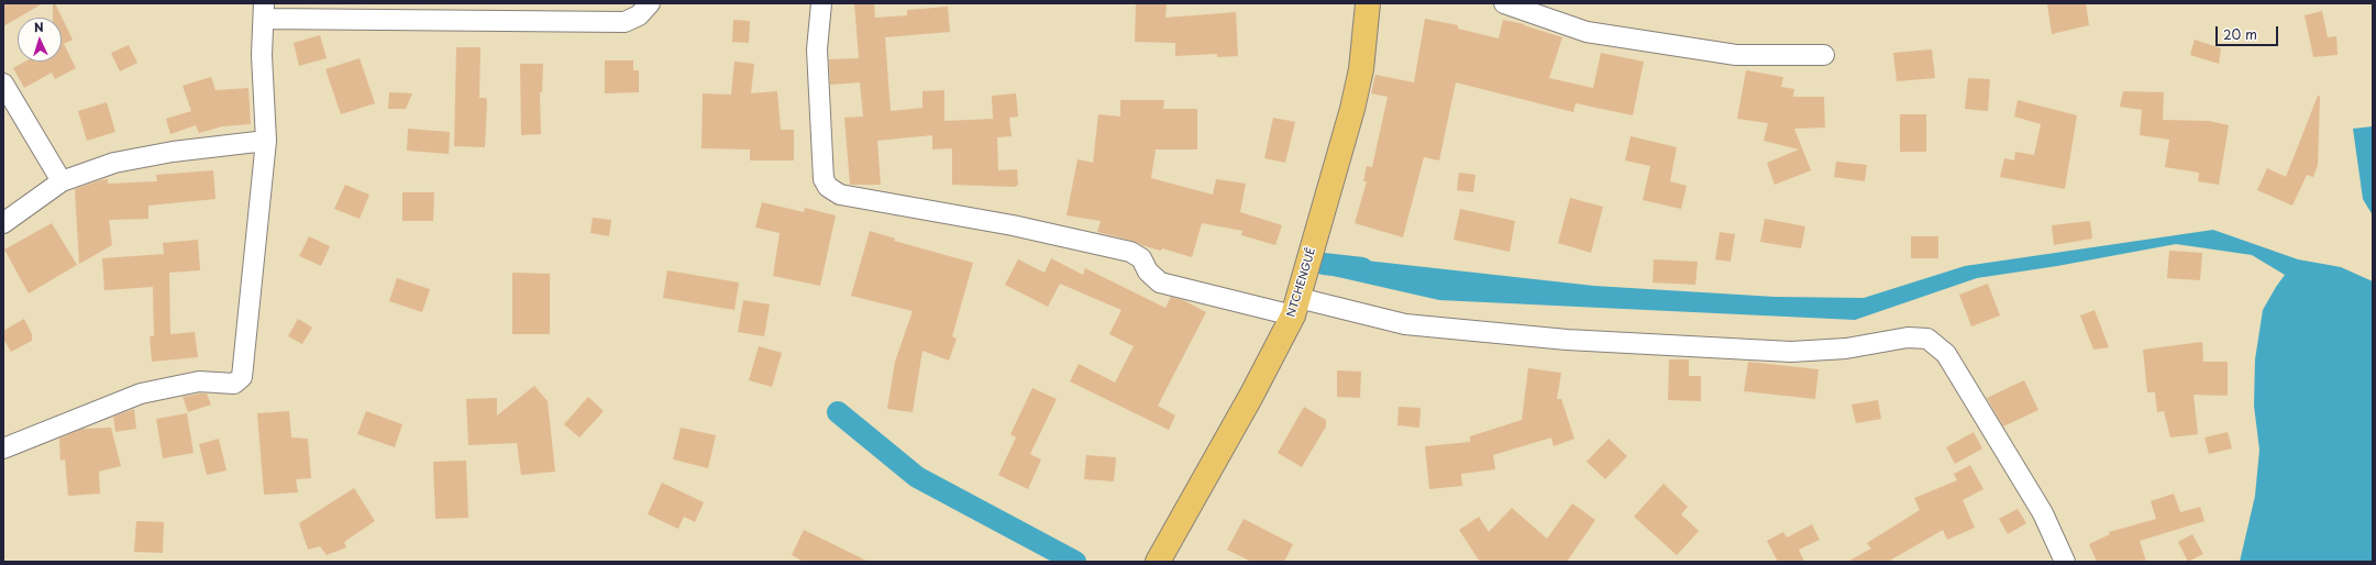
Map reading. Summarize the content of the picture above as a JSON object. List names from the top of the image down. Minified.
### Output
{"streets":{"main road":["NTCHENGUÉ"]},"scale_bar":"20 m","north":"top"}
